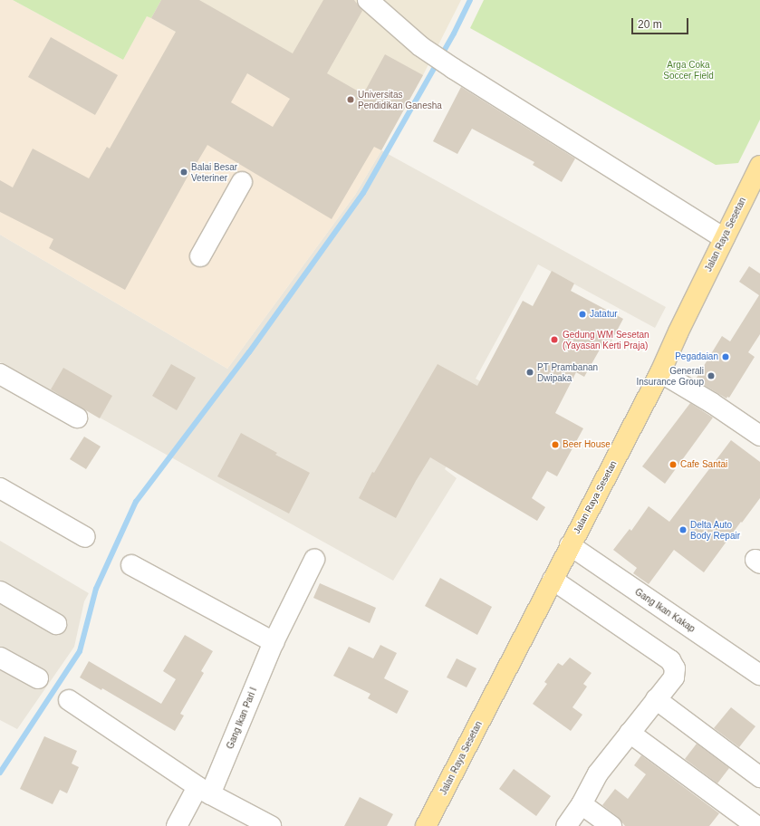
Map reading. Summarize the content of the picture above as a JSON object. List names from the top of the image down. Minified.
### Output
{"streets":{"main road":["Jalan Raya Sesetan"],"street":["Gang Ikan Kakap","Gang Ikan Pari I"]},"crossings":[["Jalan Raya Sesetan","Gang Ikan Kakap"]],"parks":["Arga Coka Soccer Field"],"places":["Universitas Pendidikan Ganesha","Balai Besar Veteriner","Jatatur","Gedung WM Sesetan (Yayasan Kerti Praja)","Pegadaian","PT Prambanan Dwipaka","Generali Insurance Group","Beer House","Cafe Santai","Delta Auto Body Repair"],"scale_bar":"20 m"}
